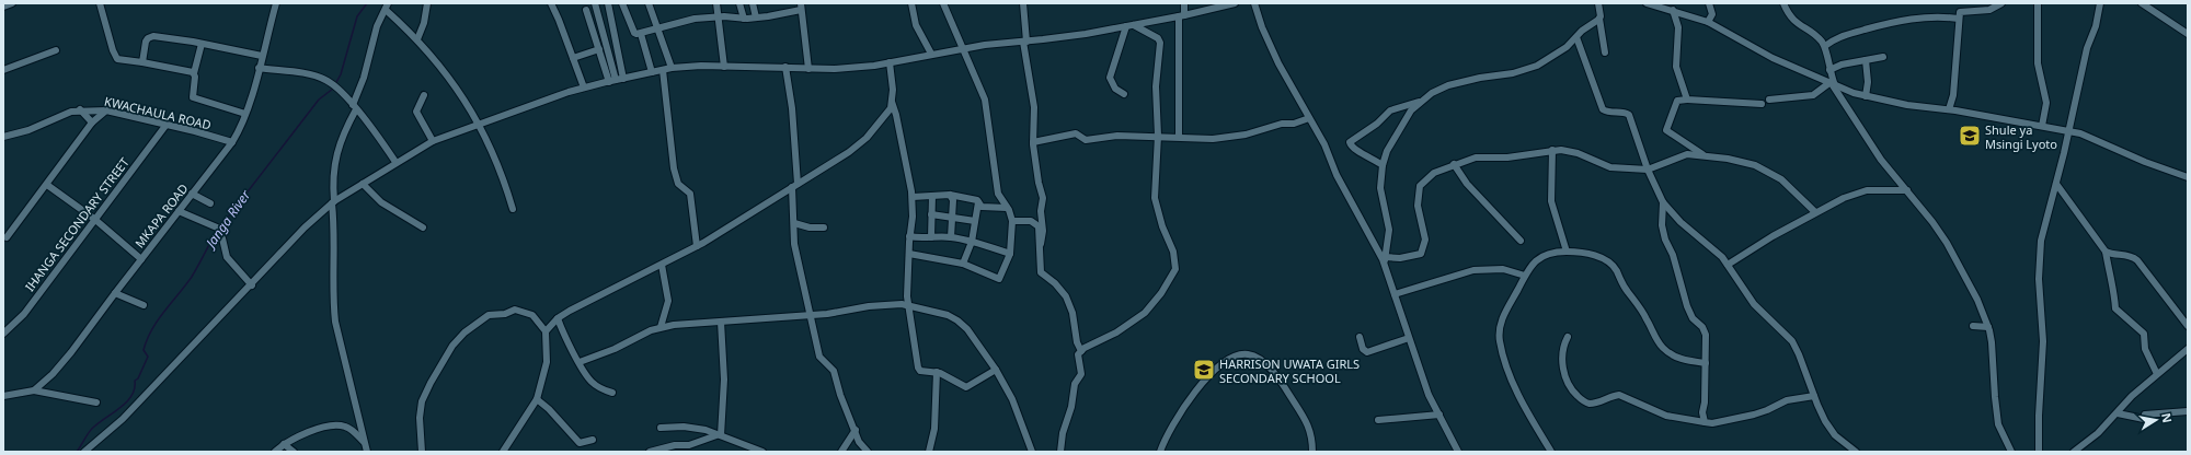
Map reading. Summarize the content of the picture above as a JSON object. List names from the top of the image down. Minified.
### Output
{"streets":{"street":["KWACHAULA ROAD","MKAPA ROAD","IHANGA SECONDARY STREET"]},"crossings":[["KWACHAULA ROAD","MKAPA ROAD"],["KWACHAULA ROAD","IHANGA SECONDARY STREET"]],"water":["Janga River"],"places":{"school or university":["Shule ya Msingi Lyoto","HARRISON UWATA GIRLS SECONDARY SCHOOL"]},"north":"right"}
